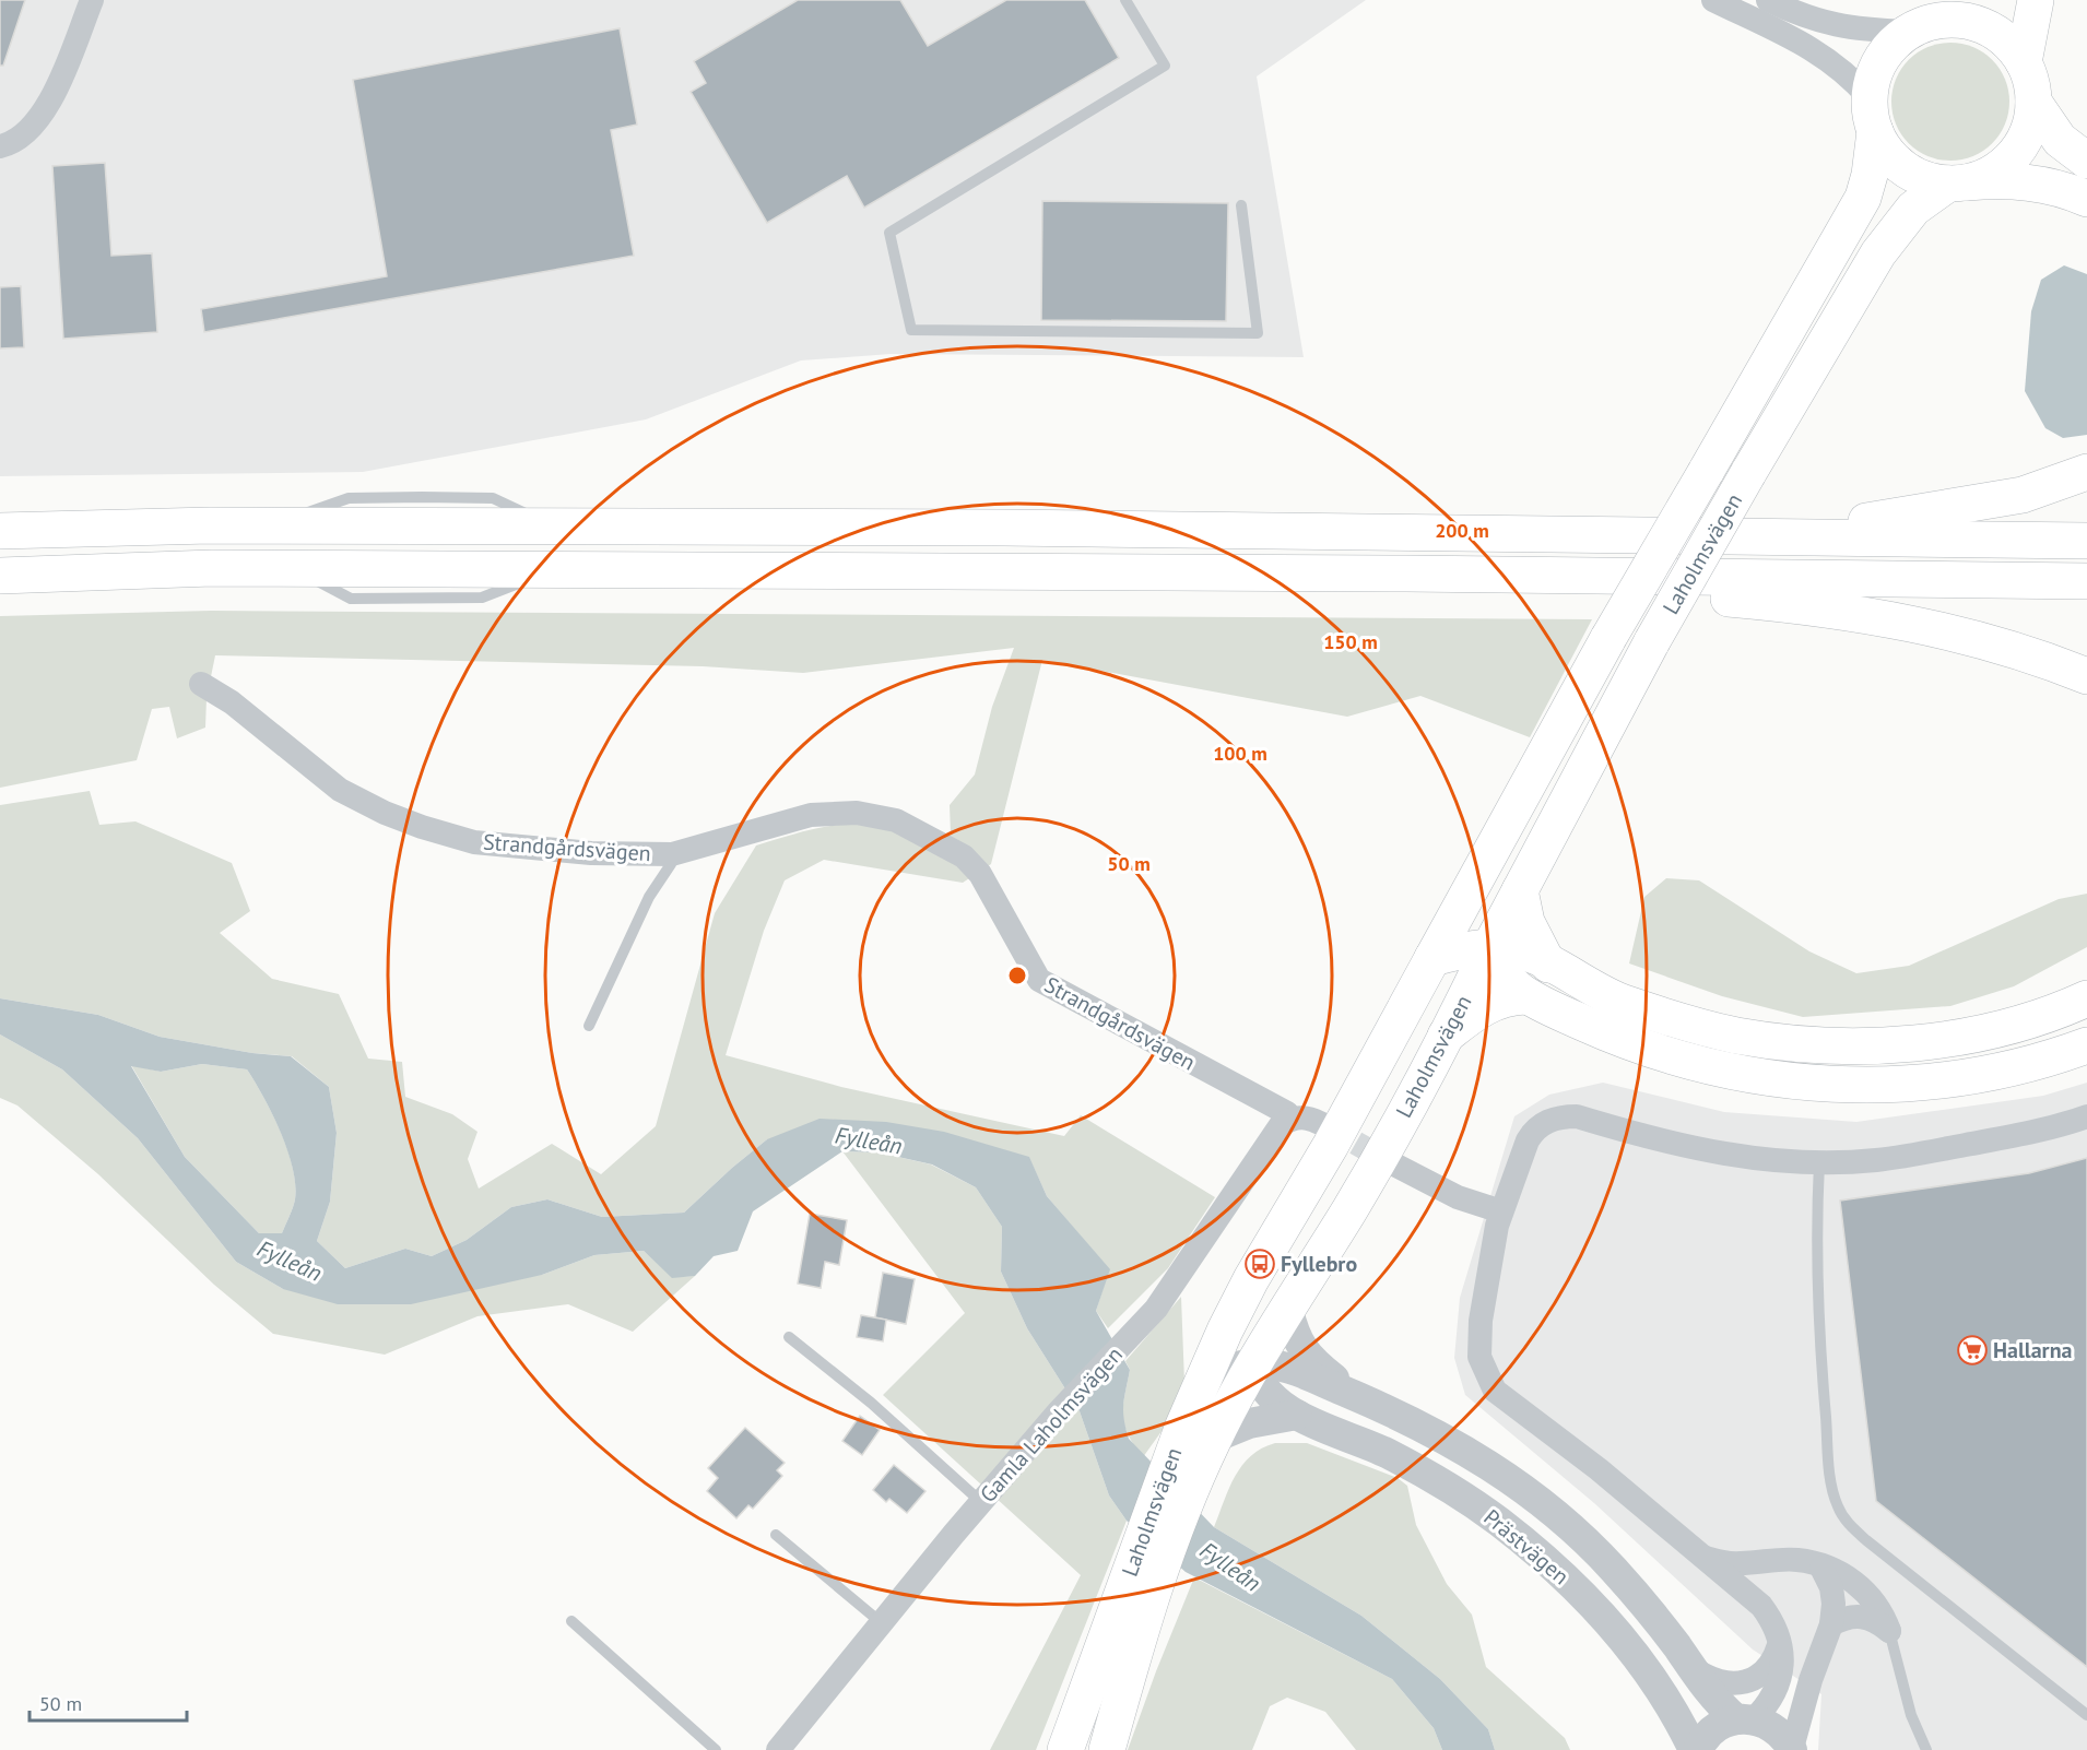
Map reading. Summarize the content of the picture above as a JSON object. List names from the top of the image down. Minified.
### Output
{"streets":{"main road":["Laholmsvägen"],"street":["Strandgårdsvägen","Gamla Laholmsvägen","Prästvägen"]},"crossings":[["Laholmsvägen","Prästvägen"],["Strandgårdsvägen","Gamla Laholmsvägen"]],"water":["Fylleån"],"places":{"bus stop":["Fyllebro"],"supermarket":["Hallarna"]},"scale_bar":"50 m","rings":["200 m","150 m","100 m","50 m"]}
